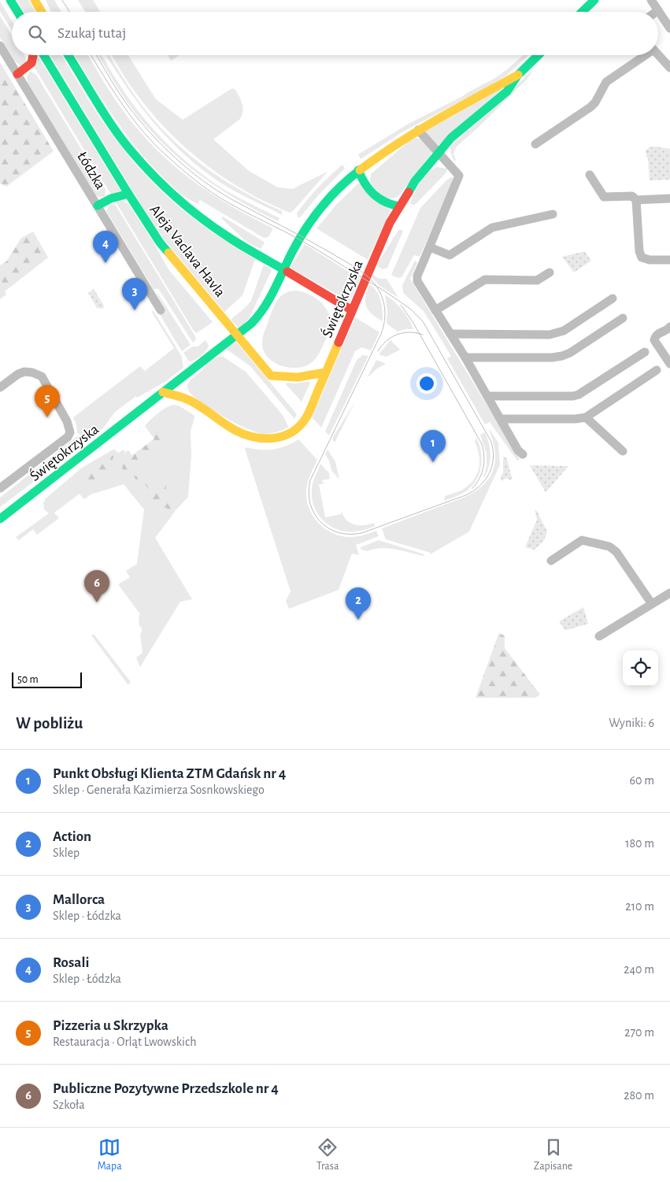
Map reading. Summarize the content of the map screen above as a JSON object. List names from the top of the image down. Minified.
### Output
{"streets":{"main road":["Aleja Vaclava Havla","Świętokrzyska"],"street":["Łódzka"]},"crossings":[["Aleja Vaclava Havla","Świętokrzyska"]],"scale_bar":"50 m","page":{"search":"Szukaj tutaj","pins":["4","3","5","1","6","2"],"scale":"50 m","heading":["W pobliżu","Wyniki: 6"],"list":[{"mark":"1","name":"Punkt Obsługi Klienta ZTM Gdańsk nr 4","note":"Sklep · Generała Kazimierza Sosnkowskiego","value":"60 m"},{"mark":"2","name":"Action","note":"Sklep","value":"180 m"},{"mark":"3","name":"Mallorca","note":"Sklep · Łódzka","value":"210 m"},{"mark":"4","name":"Rosali","note":"Sklep · Łódzka","value":"240 m"},{"mark":"5","name":"Pizzeria u Skrzypka","note":"Restauracja · Orląt Lwowskich","value":"270 m"},{"mark":"6","name":"Publiczne Pozytywne Przedszkole nr 4","note":"Szkoła","value":"280 m"}],"nav":["Mapa","Trasa","Zapisane"]}}
